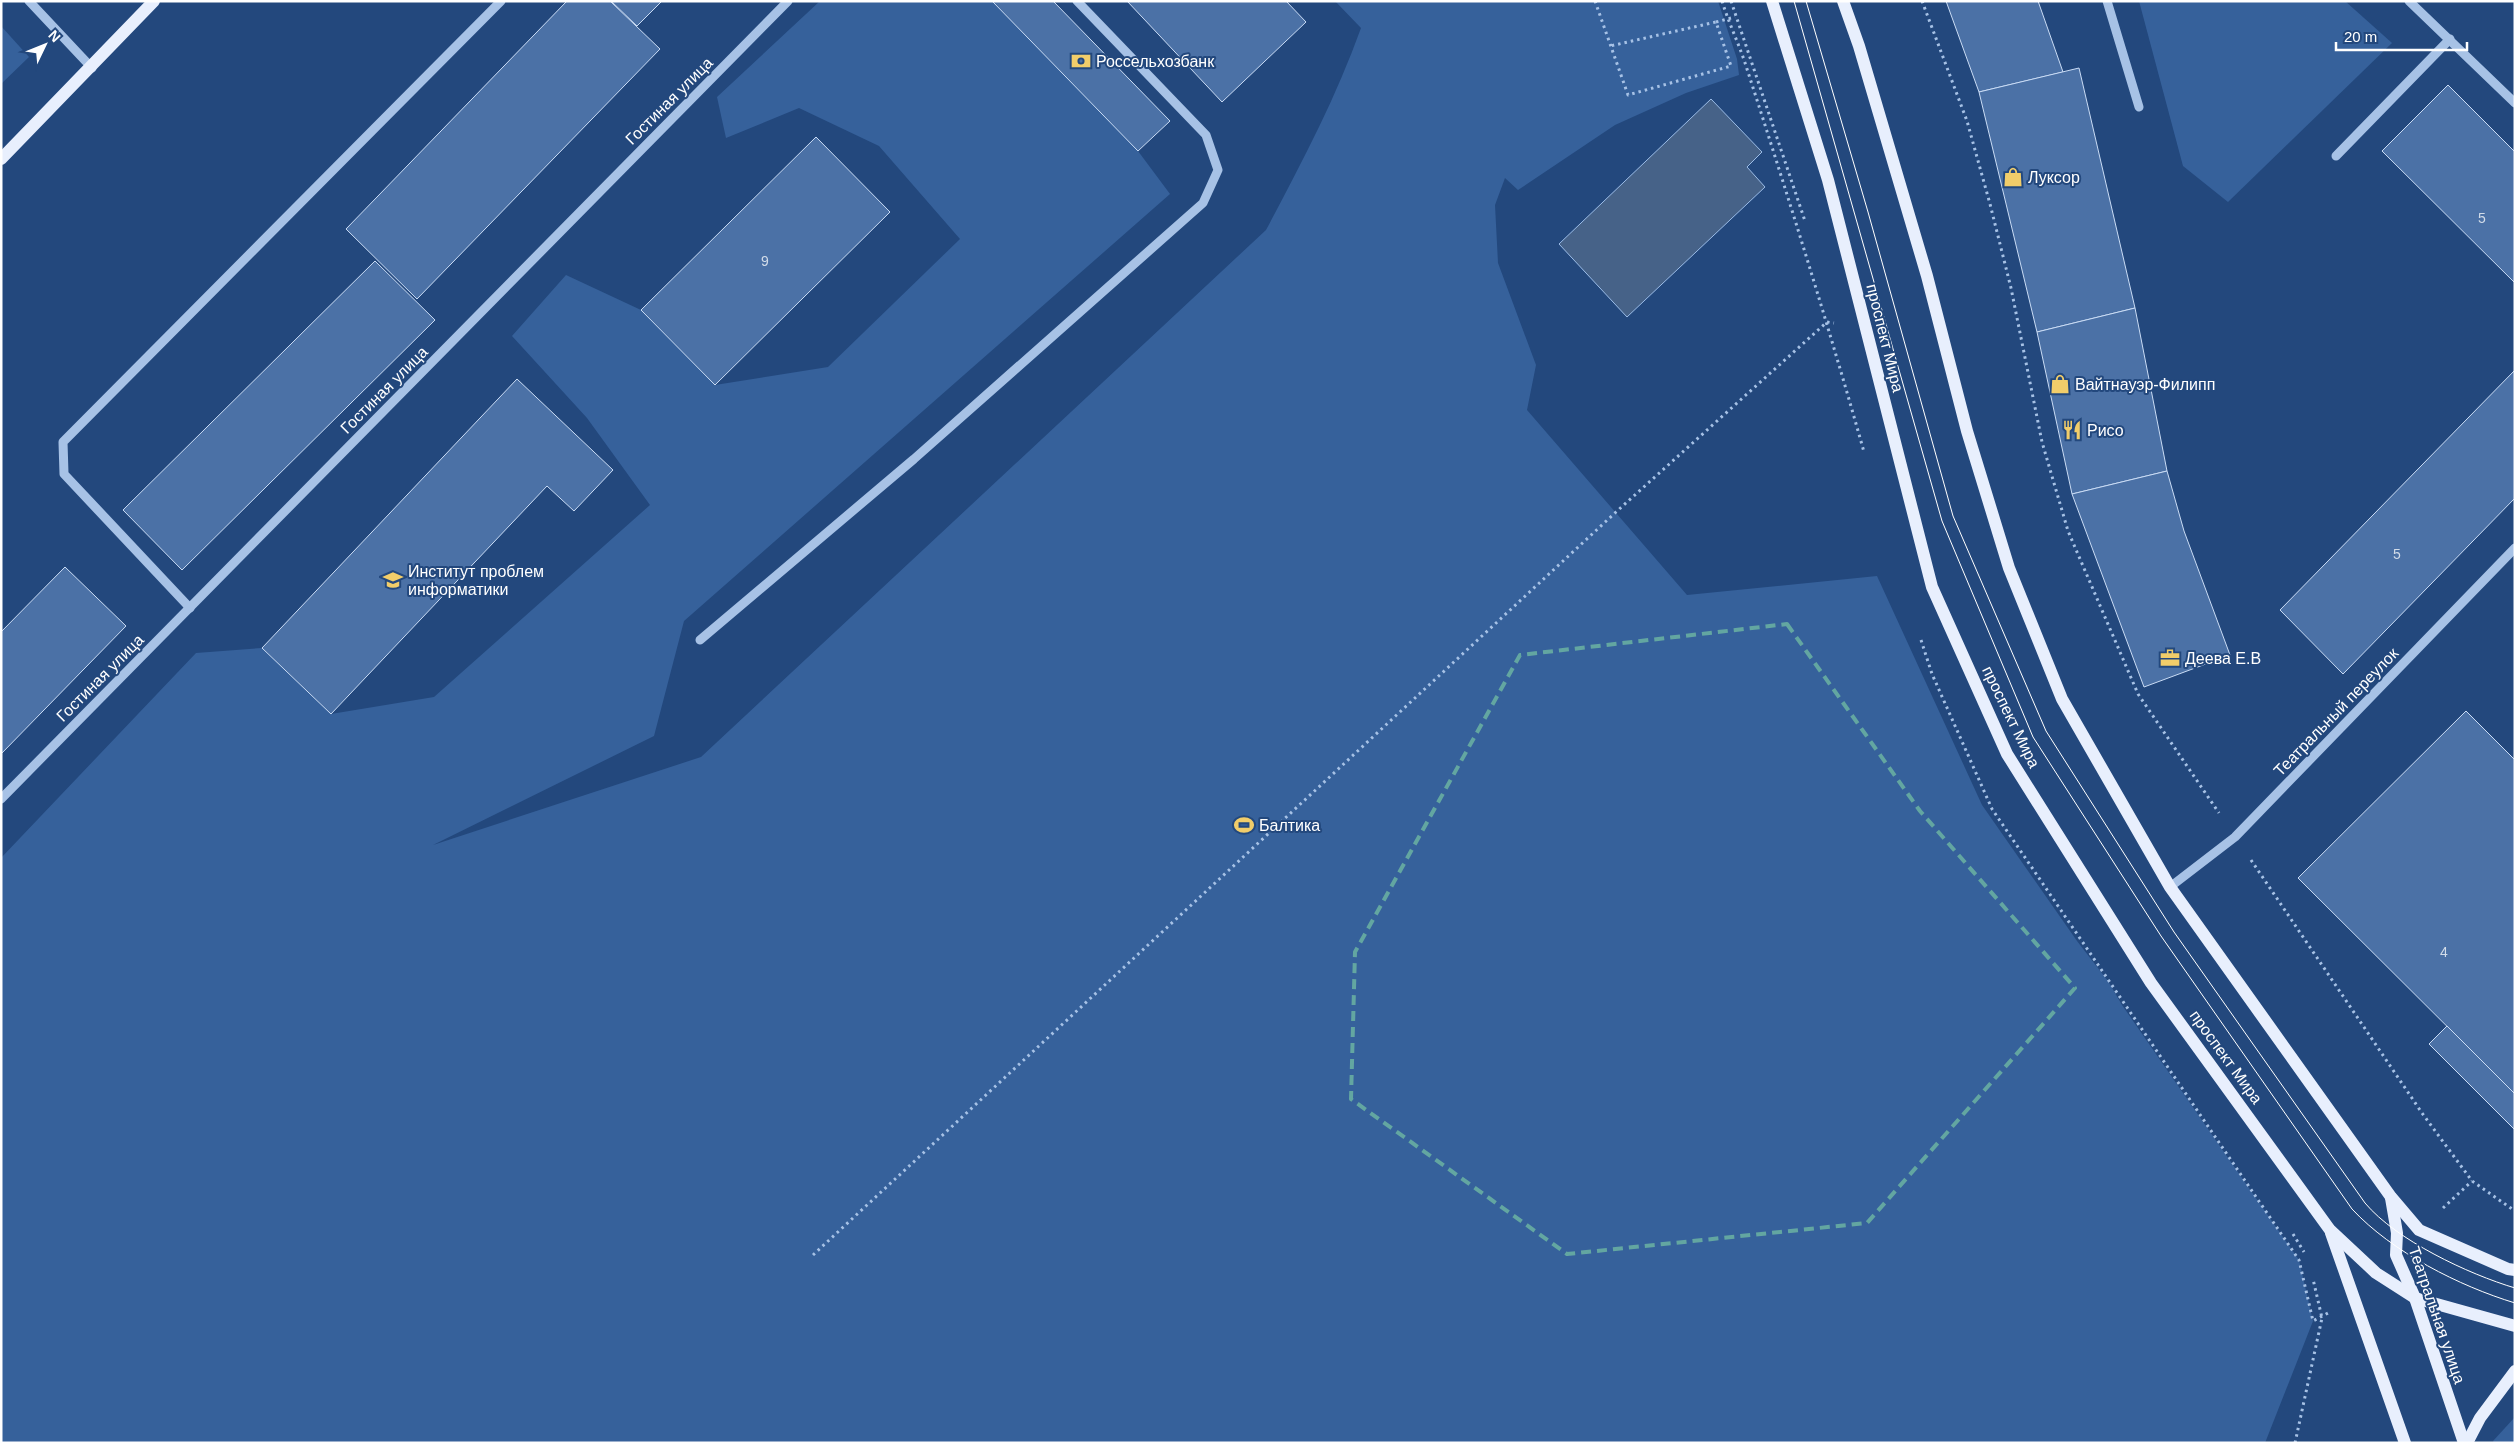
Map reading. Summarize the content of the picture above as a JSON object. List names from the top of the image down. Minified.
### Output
{"streets":{"main road":["проспект Мира","Театральная улица"],"street":["Гостиная улица","Театральный переулок"]},"crossings":[["проспект Мира","Театральная улица"]],"places":{"bank":["Россельхозбанк"],"shop":["Луксор","Вайтнауэр-Филипп"],"restaurant":["Рисо"],"school or university":["Институт проблем информатики"],"office":["Деева Е.В"],"sports":["Балтика"]},"house_numbers":["5","9","5","4"],"scale_bar":"20 m","north":"top right"}
